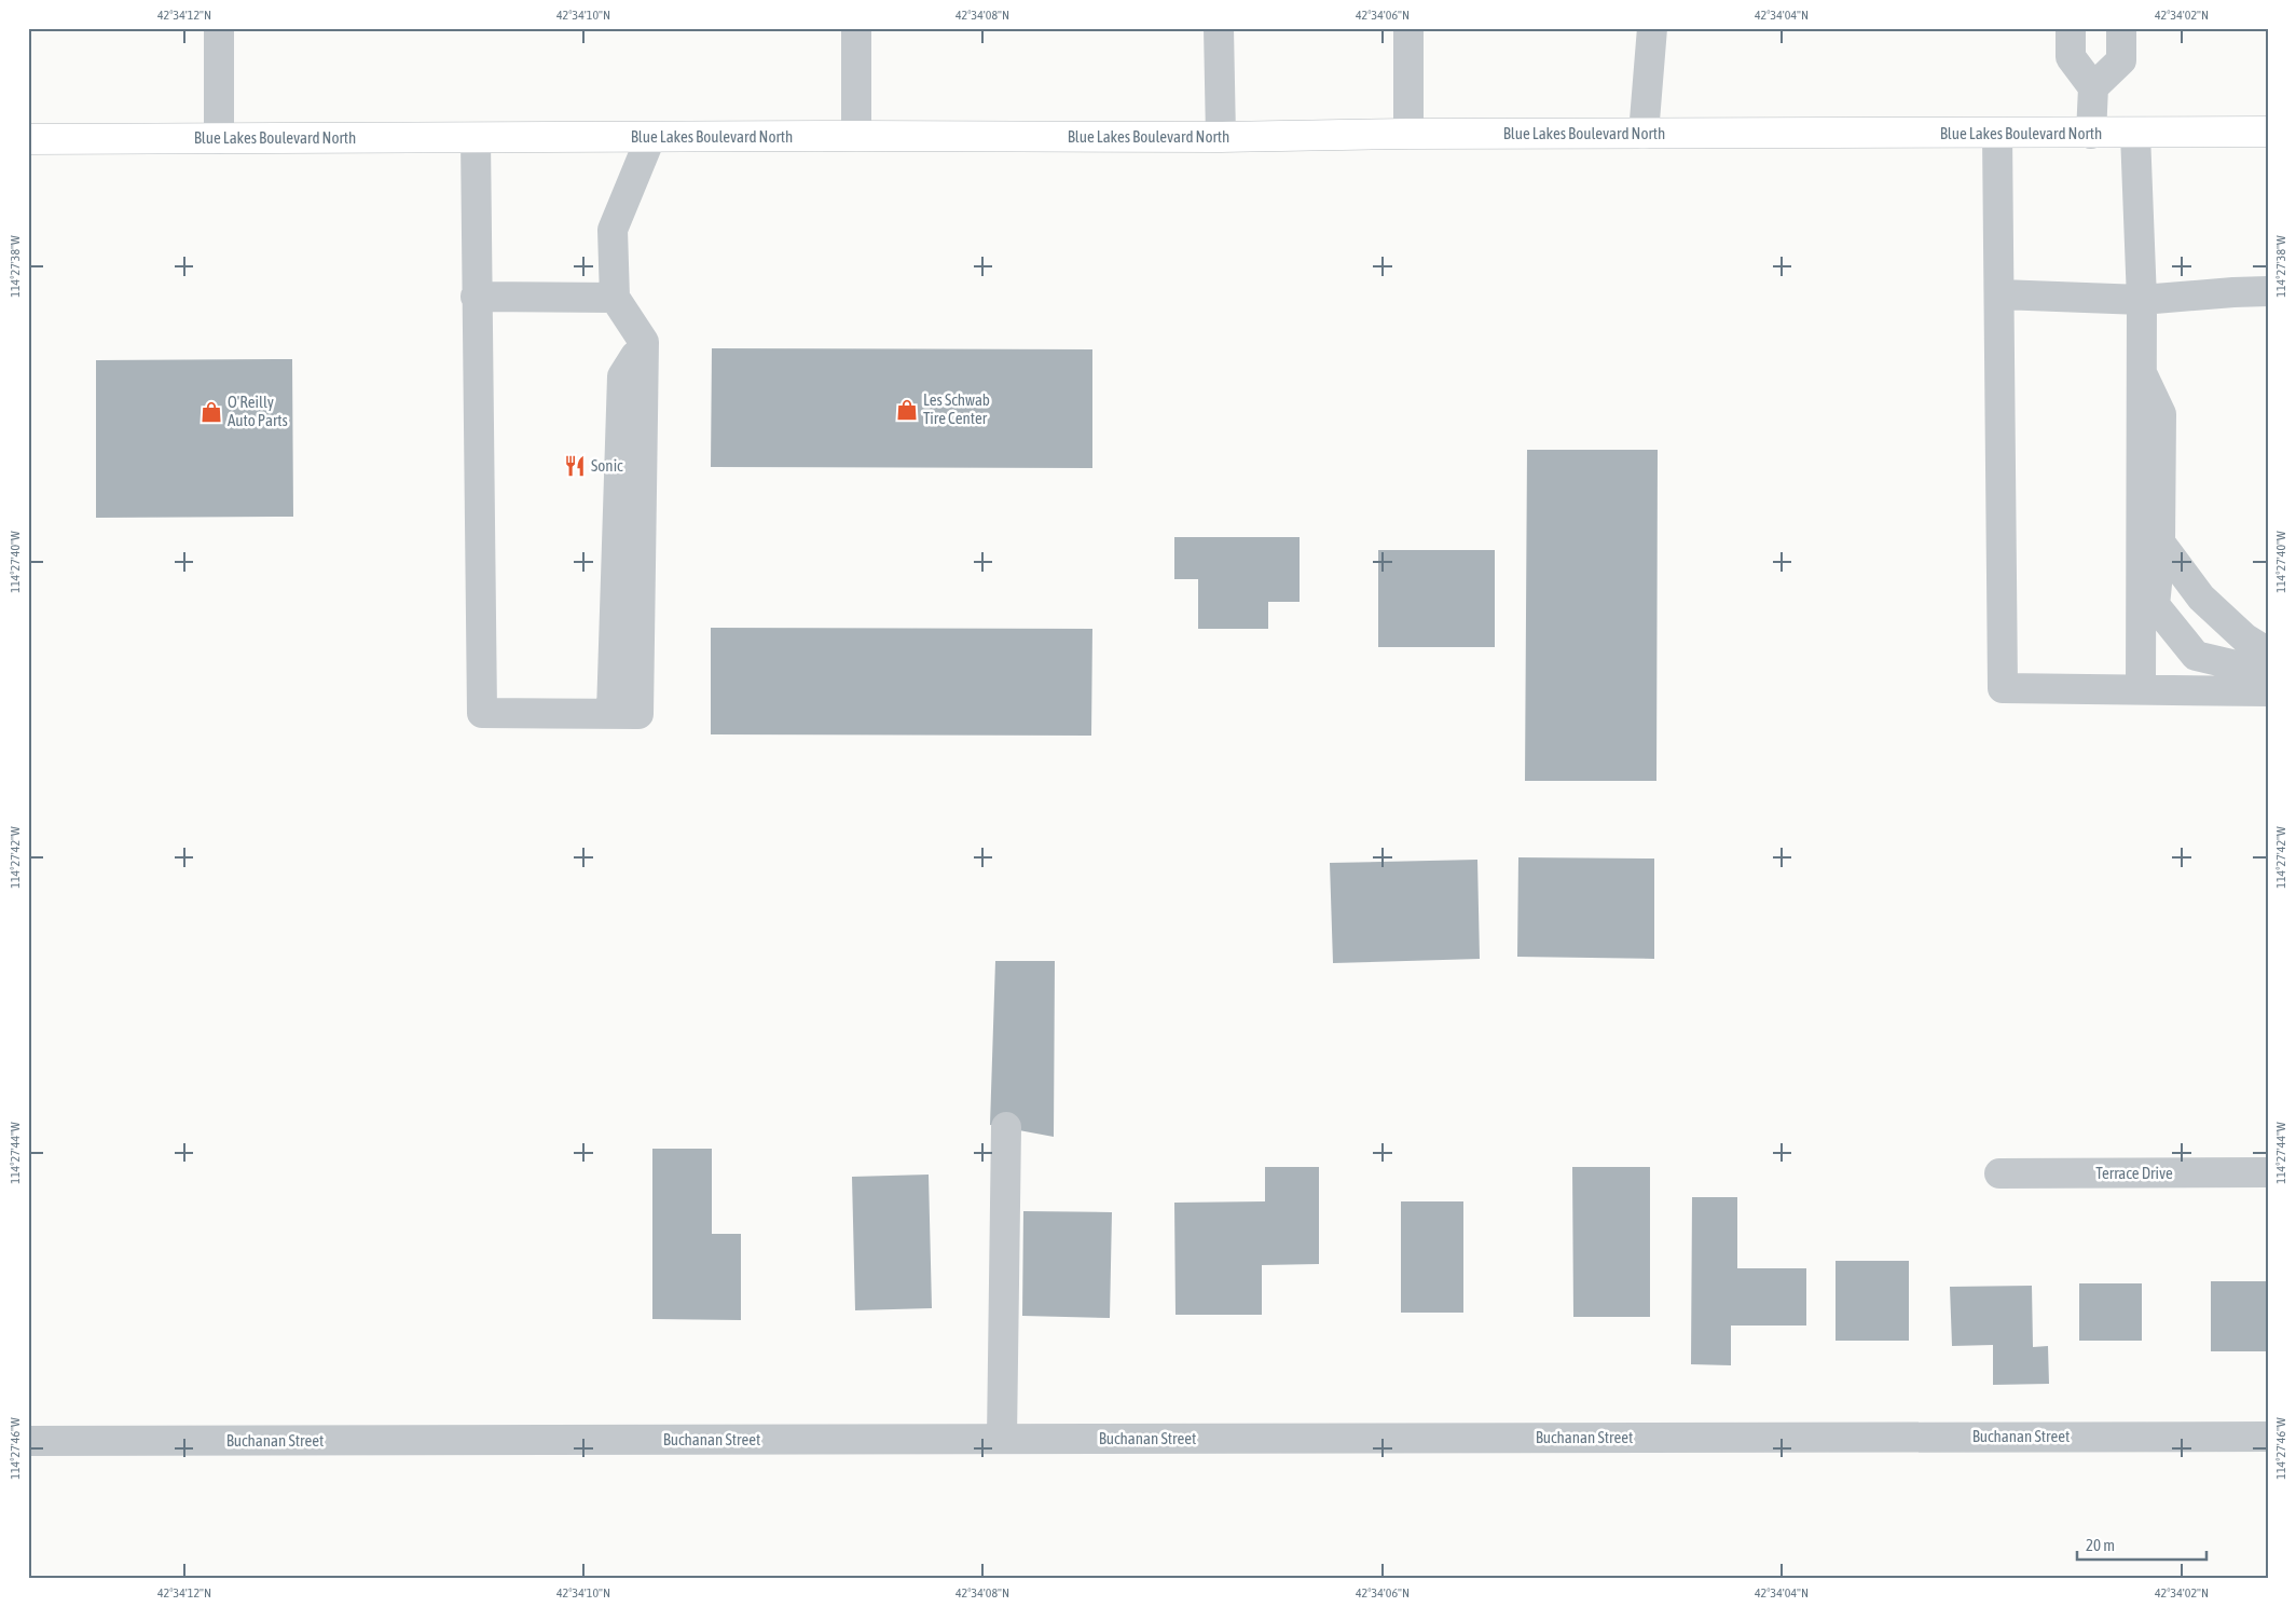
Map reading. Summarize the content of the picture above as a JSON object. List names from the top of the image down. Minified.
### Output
{"streets":{"main road":["Blue Lakes Boulevard North"],"street":["Terrace Drive","Buchanan Street"]},"places":{"shop":["Les Schwab Tire Center","O'Reilly Auto Parts"],"restaurant":["Sonic"]},"scale_bar":"20 m","coordinates":["42°34'12\"N","42°34'10\"N","42°34'08\"N","42°34'06\"N","42°34'04\"N","42°34'02\"N","114°27'38\"W","114°27'40\"W","114°27'42\"W","114°27'44\"W","114°27'46\"W"]}
